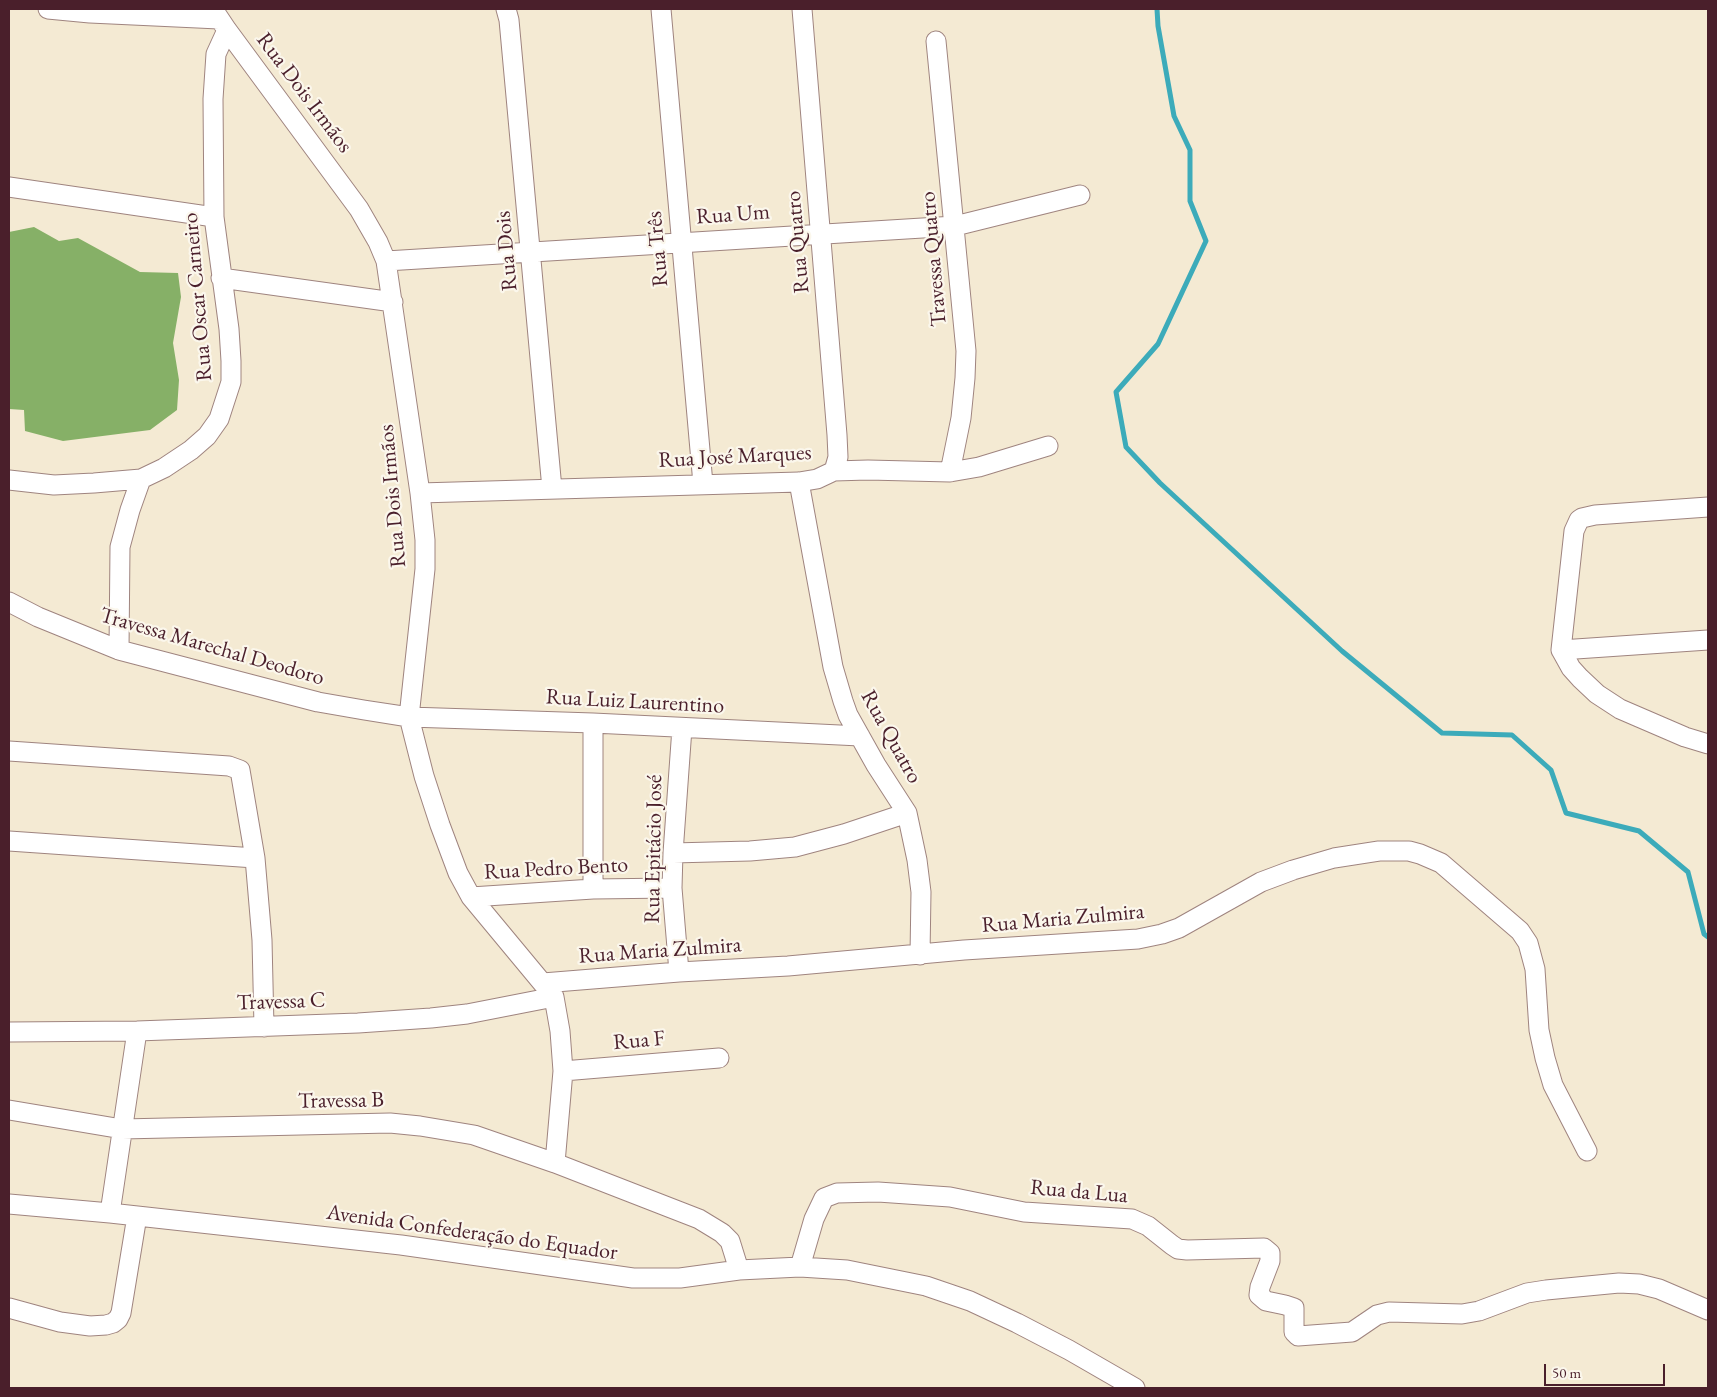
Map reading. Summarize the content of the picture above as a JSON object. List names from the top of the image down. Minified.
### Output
{"streets":{"street":["Rua Dois Irmãos","Rua Um","Rua Quatro","Rua Três","Rua Dois","Travessa Quatro","Rua Oscar Carneiro","Rua José Marques","Travessa Marechal Deodoro","Rua Luiz Laurentino","Rua Epitácio José","Rua Pedro Bento","Rua Maria Zulmira","Travessa C","Rua F","Travessa B","Rua da Lua","Avenida Confederação do Equador"]},"crossings":[["Rua Dois Irmãos","Rua Um"],["Rua Dois Irmãos","Rua Oscar Carneiro"],["Rua Dois Irmãos","Rua José Marques"],["Rua Dois Irmãos","Travessa Marechal Deodoro"],["Rua Dois Irmãos","Rua Luiz Laurentino"],["Rua Dois Irmãos","Rua Pedro Bento"],["Rua Dois Irmãos","Rua Maria Zulmira"],["Rua Dois Irmãos","Travessa C"],["Rua Dois Irmãos","Rua F"],["Rua Dois Irmãos","Travessa B"],["Rua Um","Rua Quatro"],["Rua Um","Rua Três"],["Rua Um","Rua Dois"],["Rua Um","Travessa Quatro"],["Rua Quatro","Rua José Marques"],["Rua Quatro","Rua Luiz Laurentino"],["Rua Quatro","Rua Maria Zulmira"],["Rua Três","Rua José Marques"],["Rua Dois","Rua José Marques"],["Travessa Quatro","Rua José Marques"],["Travessa Marechal Deodoro","Rua Luiz Laurentino"],["Rua Luiz Laurentino","Rua Epitácio José"],["Rua Epitácio José","Rua Pedro Bento"],["Rua Epitácio José","Rua Maria Zulmira"],["Rua Maria Zulmira","Travessa C"],["Travessa B","Avenida Confederação do Equador"],["Rua da Lua","Avenida Confederação do Equador"]],"scale_bar":"50 m"}
